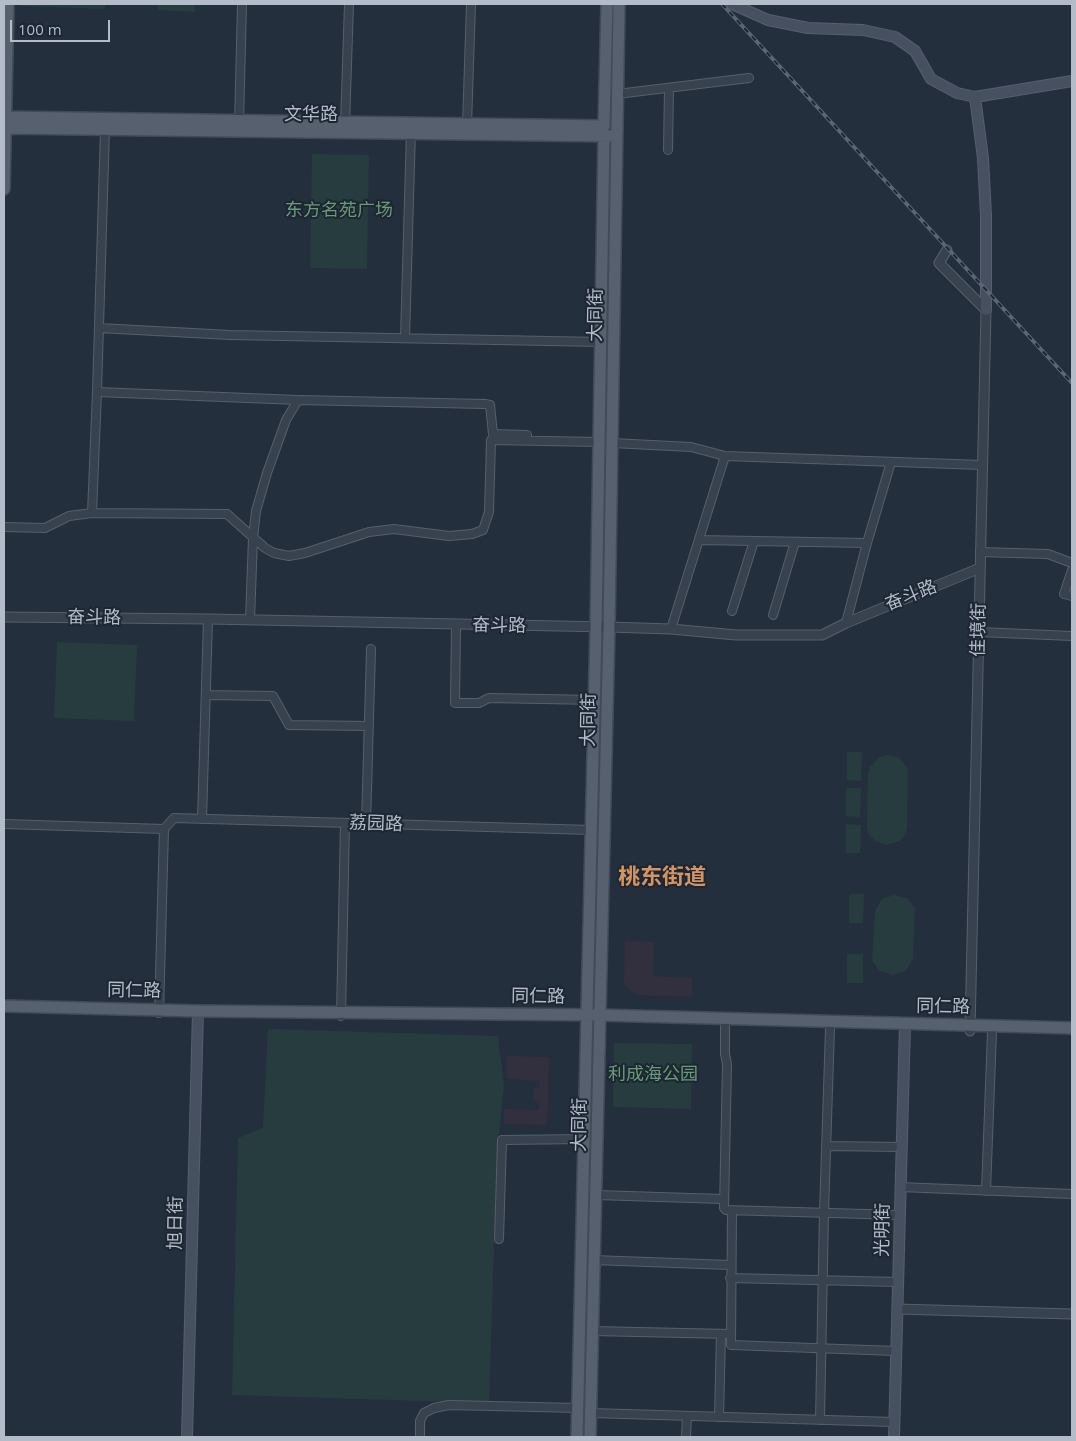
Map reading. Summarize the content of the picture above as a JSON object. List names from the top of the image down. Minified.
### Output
{"streets":{"main road":["文华路","大同街","同仁路","旭日街","光明街"],"street":["奋斗路","佳境街","荔园路"]},"crossings":[["文华路","大同街"],["大同街","奋斗路"],["大同街","荔园路"],["大同街","同仁路"],["奋斗路","佳境街"],["佳境街","同仁路"],["同仁路","旭日街"],["同仁路","光明街"]],"districts":["桃东街道"],"parks":["东方名苑广场","利成海公园"],"scale_bar":"100 m"}
